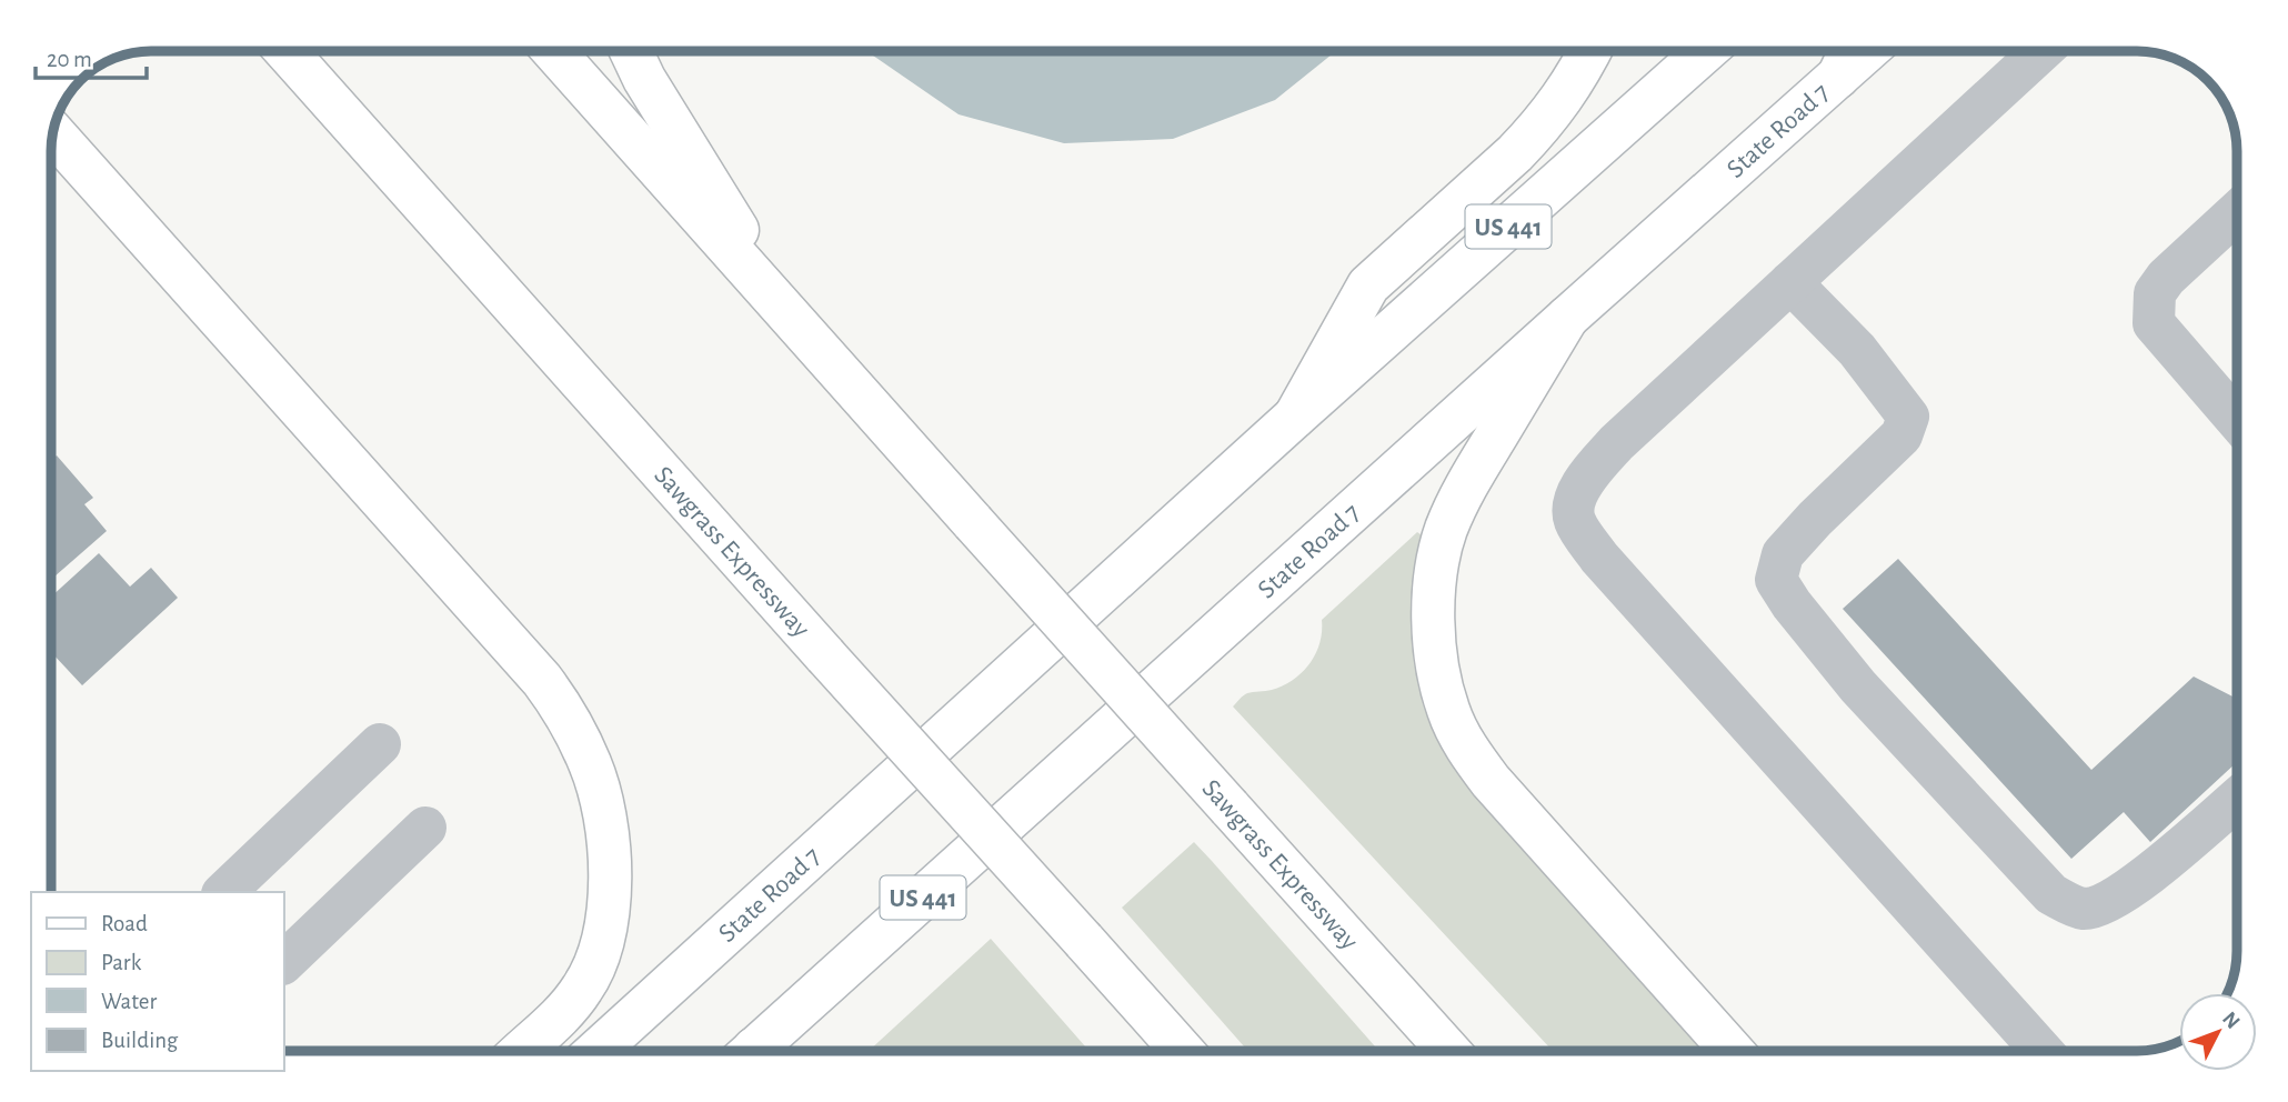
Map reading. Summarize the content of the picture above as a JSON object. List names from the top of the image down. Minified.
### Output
{"streets":{"main road":["State Road 7","US 441","Sawgrass Expressway"]},"legend":["Road","Park","Water","Building"],"scale_bar":"20 m","north":"top right"}
